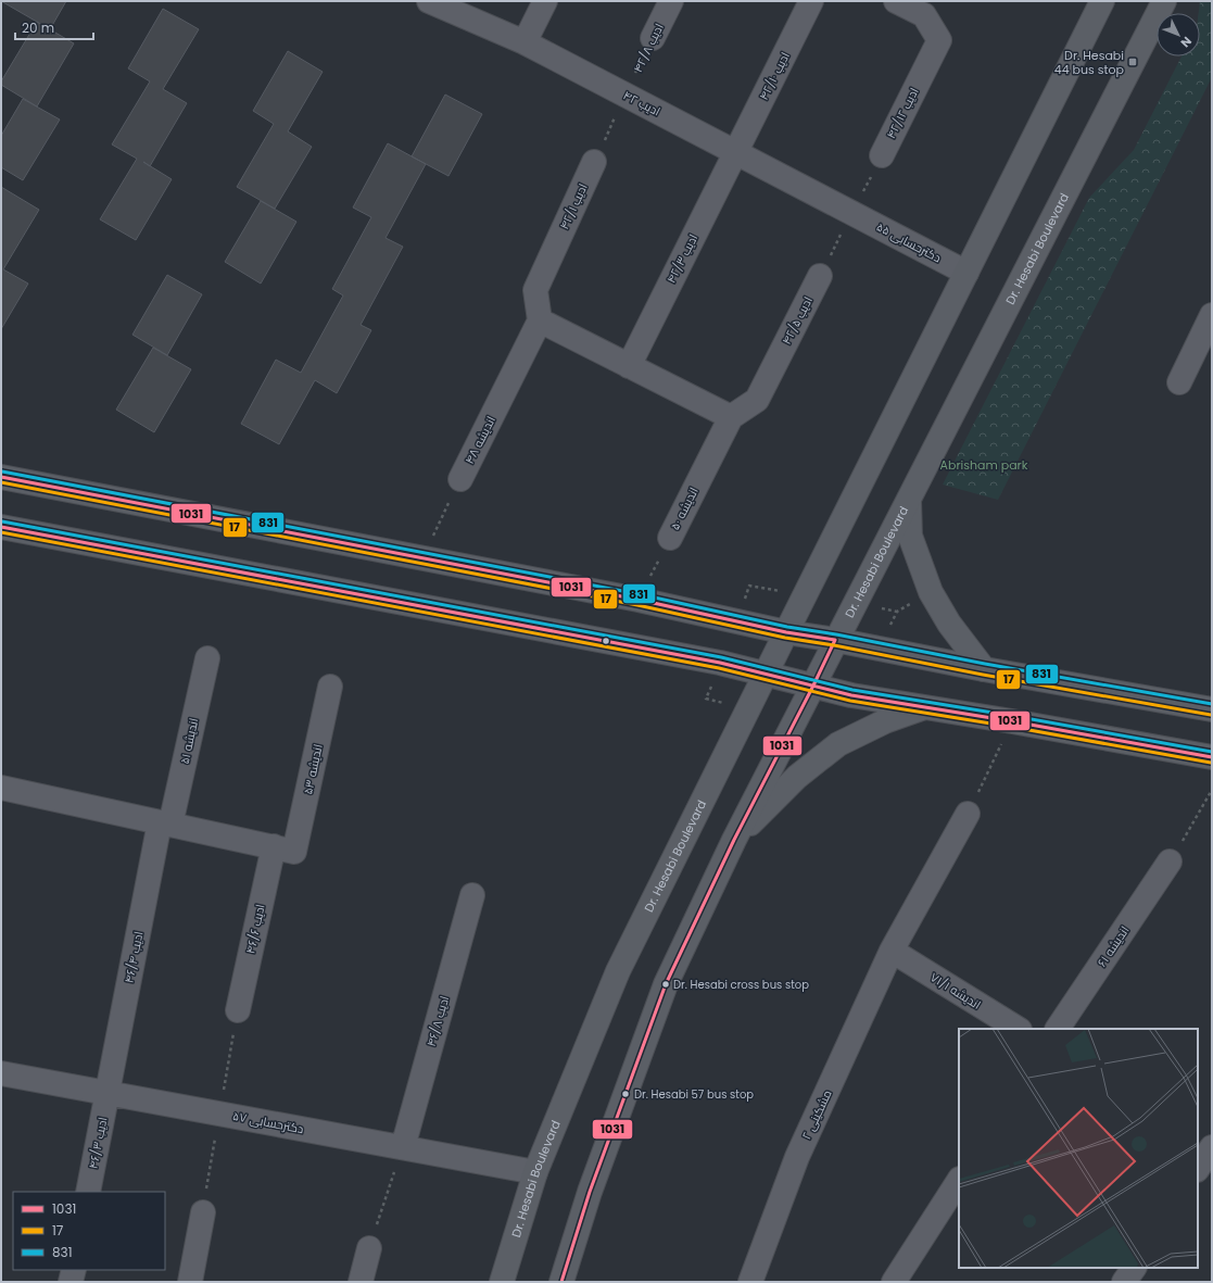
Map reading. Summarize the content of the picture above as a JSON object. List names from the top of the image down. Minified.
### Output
{"streets":{"main road":["Dr. Hesabi Boulevard"],"street":["ادیب ۴۲/۸","ادیب ۴۲/۱۰","ادیب ۴۲","ادیب ۴۲/۱۲","ادیب ۴۲/۱","دکترحسابی ۵۵","ادیب ۴۲/۳","ادیب ۴۲/۵","اندیشه ۴۸","اندیشه ۵۰","اندیشه ۵۱","اندیشه ۵۳","ادیب ۴۶/۶","اندیشه ۶۱","ادیب ۴۶/۴","اندیشه ۷۱/۱","ادیب ۴۶/۸","مشکینی ۲","دکترحسابی ۵۷","ادیب ۴۶/۳"]},"crossings":[["ادیب ۴۲/۸","ادیب ۴۲"],["ادیب ۴۲/۱۰","ادیب ۴۲"],["ادیب ۴۲/۱۰","ادیب ۴۲/۳"],["ادیب ۴۲","دکترحسابی ۵۵"],["ادیب ۴۲","ادیب ۴۲/۳"],["ادیب ۴۲/۱","اندیشه ۴۸"],["دکترحسابی ۵۵","Dr. Hesabi Boulevard"],["Dr. Hesabi Boulevard","دکترحسابی ۵۷"],["ادیب ۴۲/۵","اندیشه ۵۰"],["اندیشه ۵۱","ادیب ۴۶/۴"],["اندیشه ۵۳","ادیب ۴۶/۶"],["ادیب ۴۶/۴","دکترحسابی ۵۷"],["ادیب ۴۶/۴","ادیب ۴۶/۳"],["اندیشه ۷۱/۱","مشکینی ۲"],["ادیب ۴۶/۸","دکترحسابی ۵۷"],["دکترحسابی ۵۷","ادیب ۴۶/۳"]],"parks":["Abrisham park"],"places":{"transit":["Dr. Hesabi 44 bus stop"],"other":["Dr. Hesabi cross bus stop","Dr. Hesabi 57 bus stop"]},"lines":["transit line 831","transit line 1031","transit line 17"],"legend":["1031","17","831"],"scale_bar":"20 m","north":"bottom right"}
